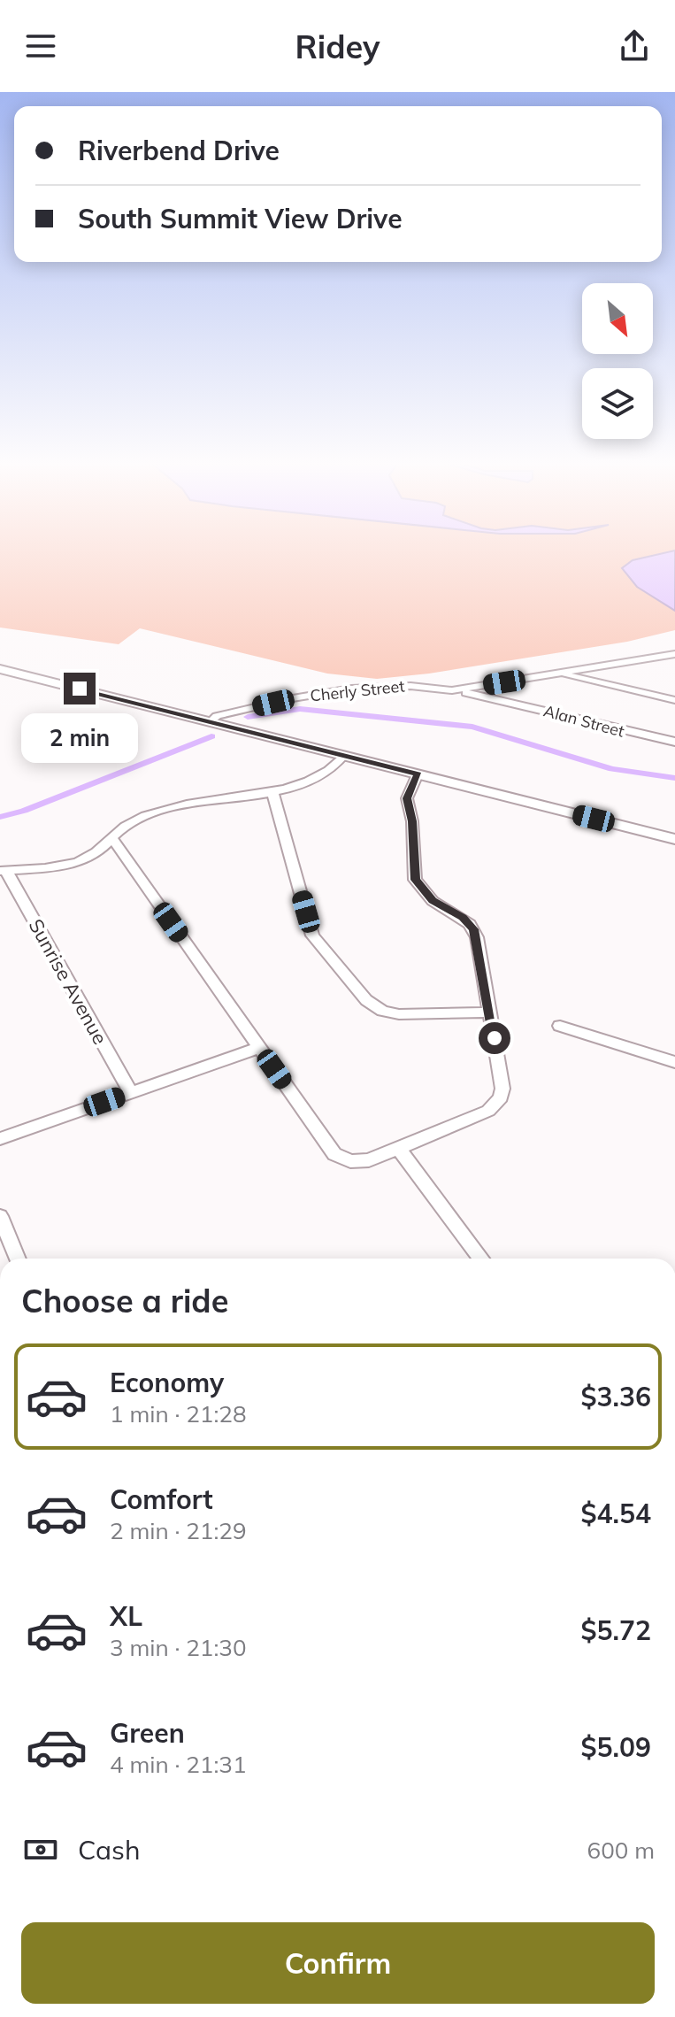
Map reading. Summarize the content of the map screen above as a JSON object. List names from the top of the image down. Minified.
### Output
{"streets":{"street":["Cherly Street","Alan Street","Sunrise Avenue"]},"crossings":[["Cherly Street","Alan Street"]],"north":"bottom right","page":{"header":"Ridey","banner":["Riverbend Drive","South Summit View Drive"],"bubble":"2 min","heading":"Choose a ride","list":[{"name":"Economy","note":"1 min · 21:28","value":"$3.36"},{"name":"Comfort","note":"2 min · 21:29","value":"$4.54"},{"name":"XL","note":"3 min · 21:30","value":"$5.72"},{"name":"Green","note":"4 min · 21:31","value":"$5.09"}],"pay":["Cash","600 m"],"buttons":"Confirm"}}
